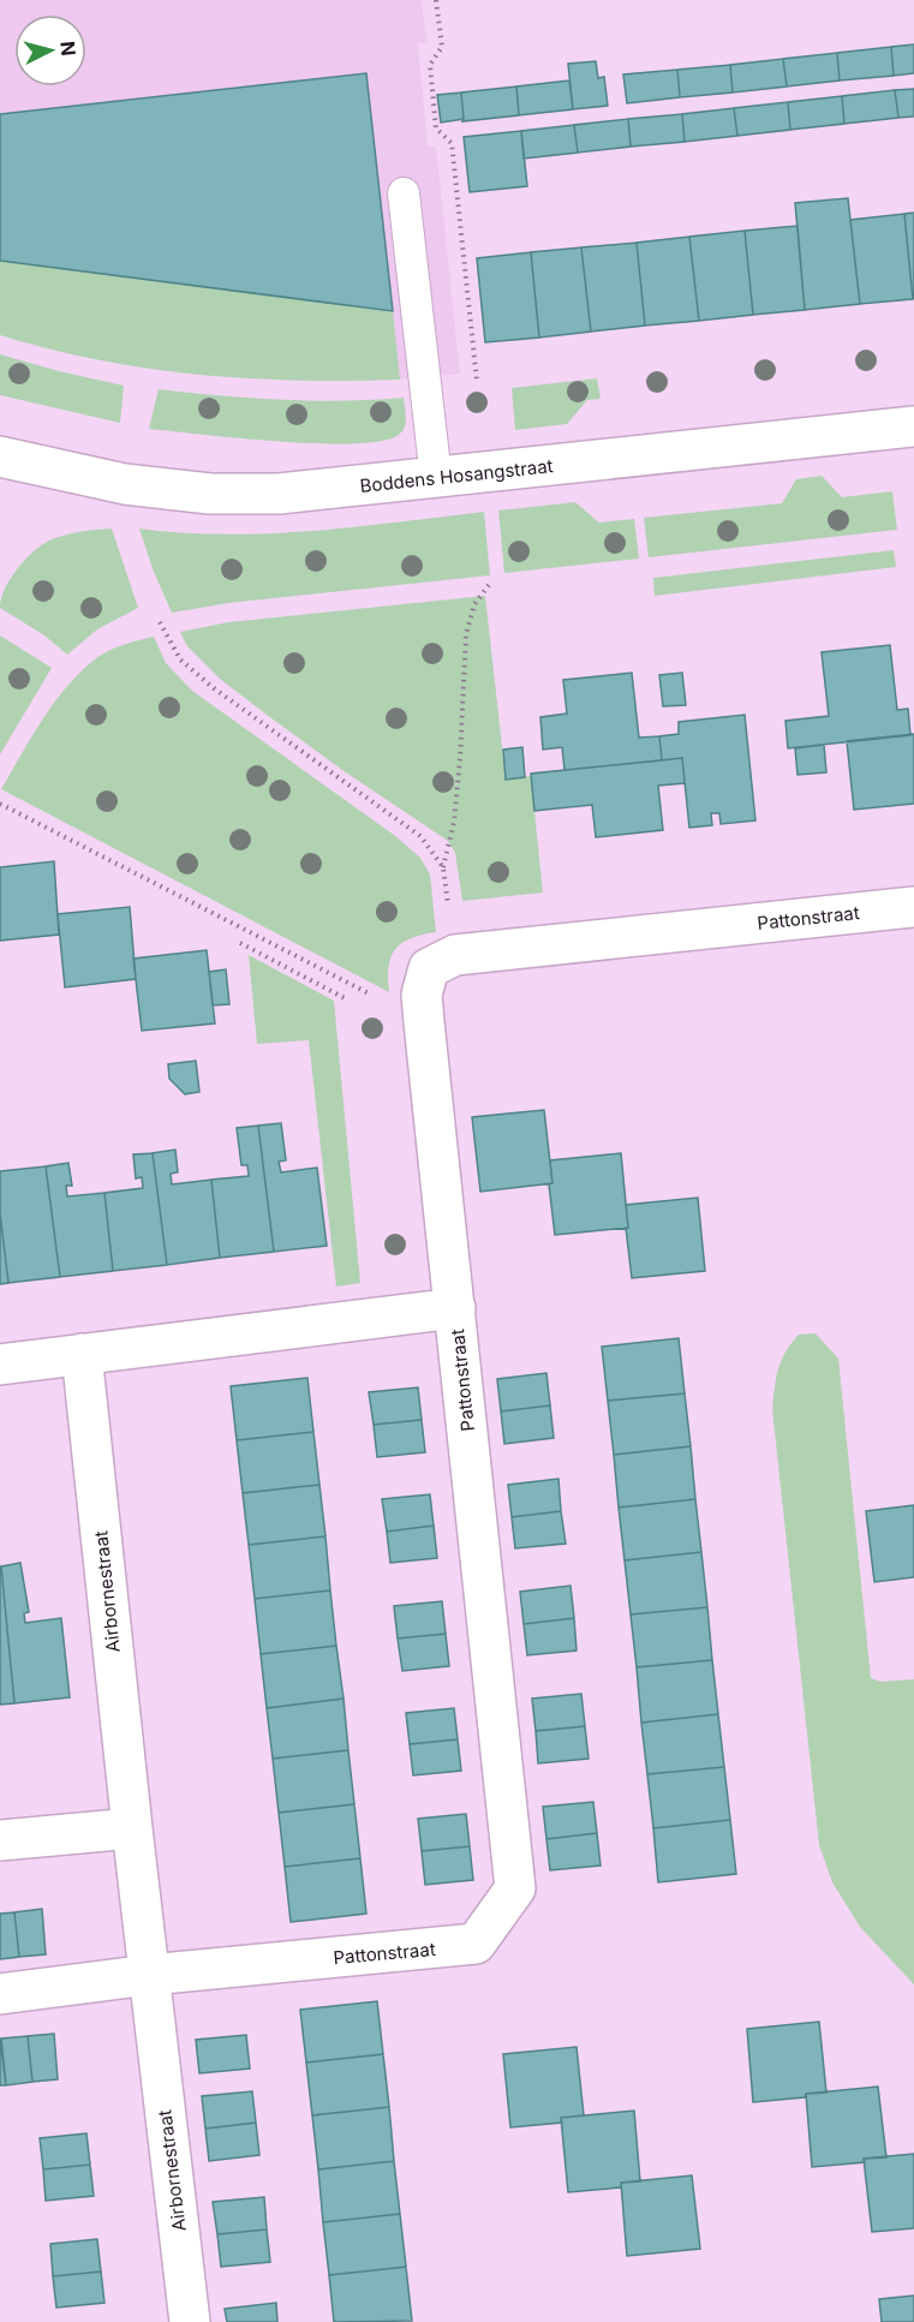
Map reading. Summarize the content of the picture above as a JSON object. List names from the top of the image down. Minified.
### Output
{"streets":{"street":["Boddens Hosangstraat","Pattonstraat","Airbornestraat"]},"crossings":[["Pattonstraat","Airbornestraat"]],"north":"right"}
